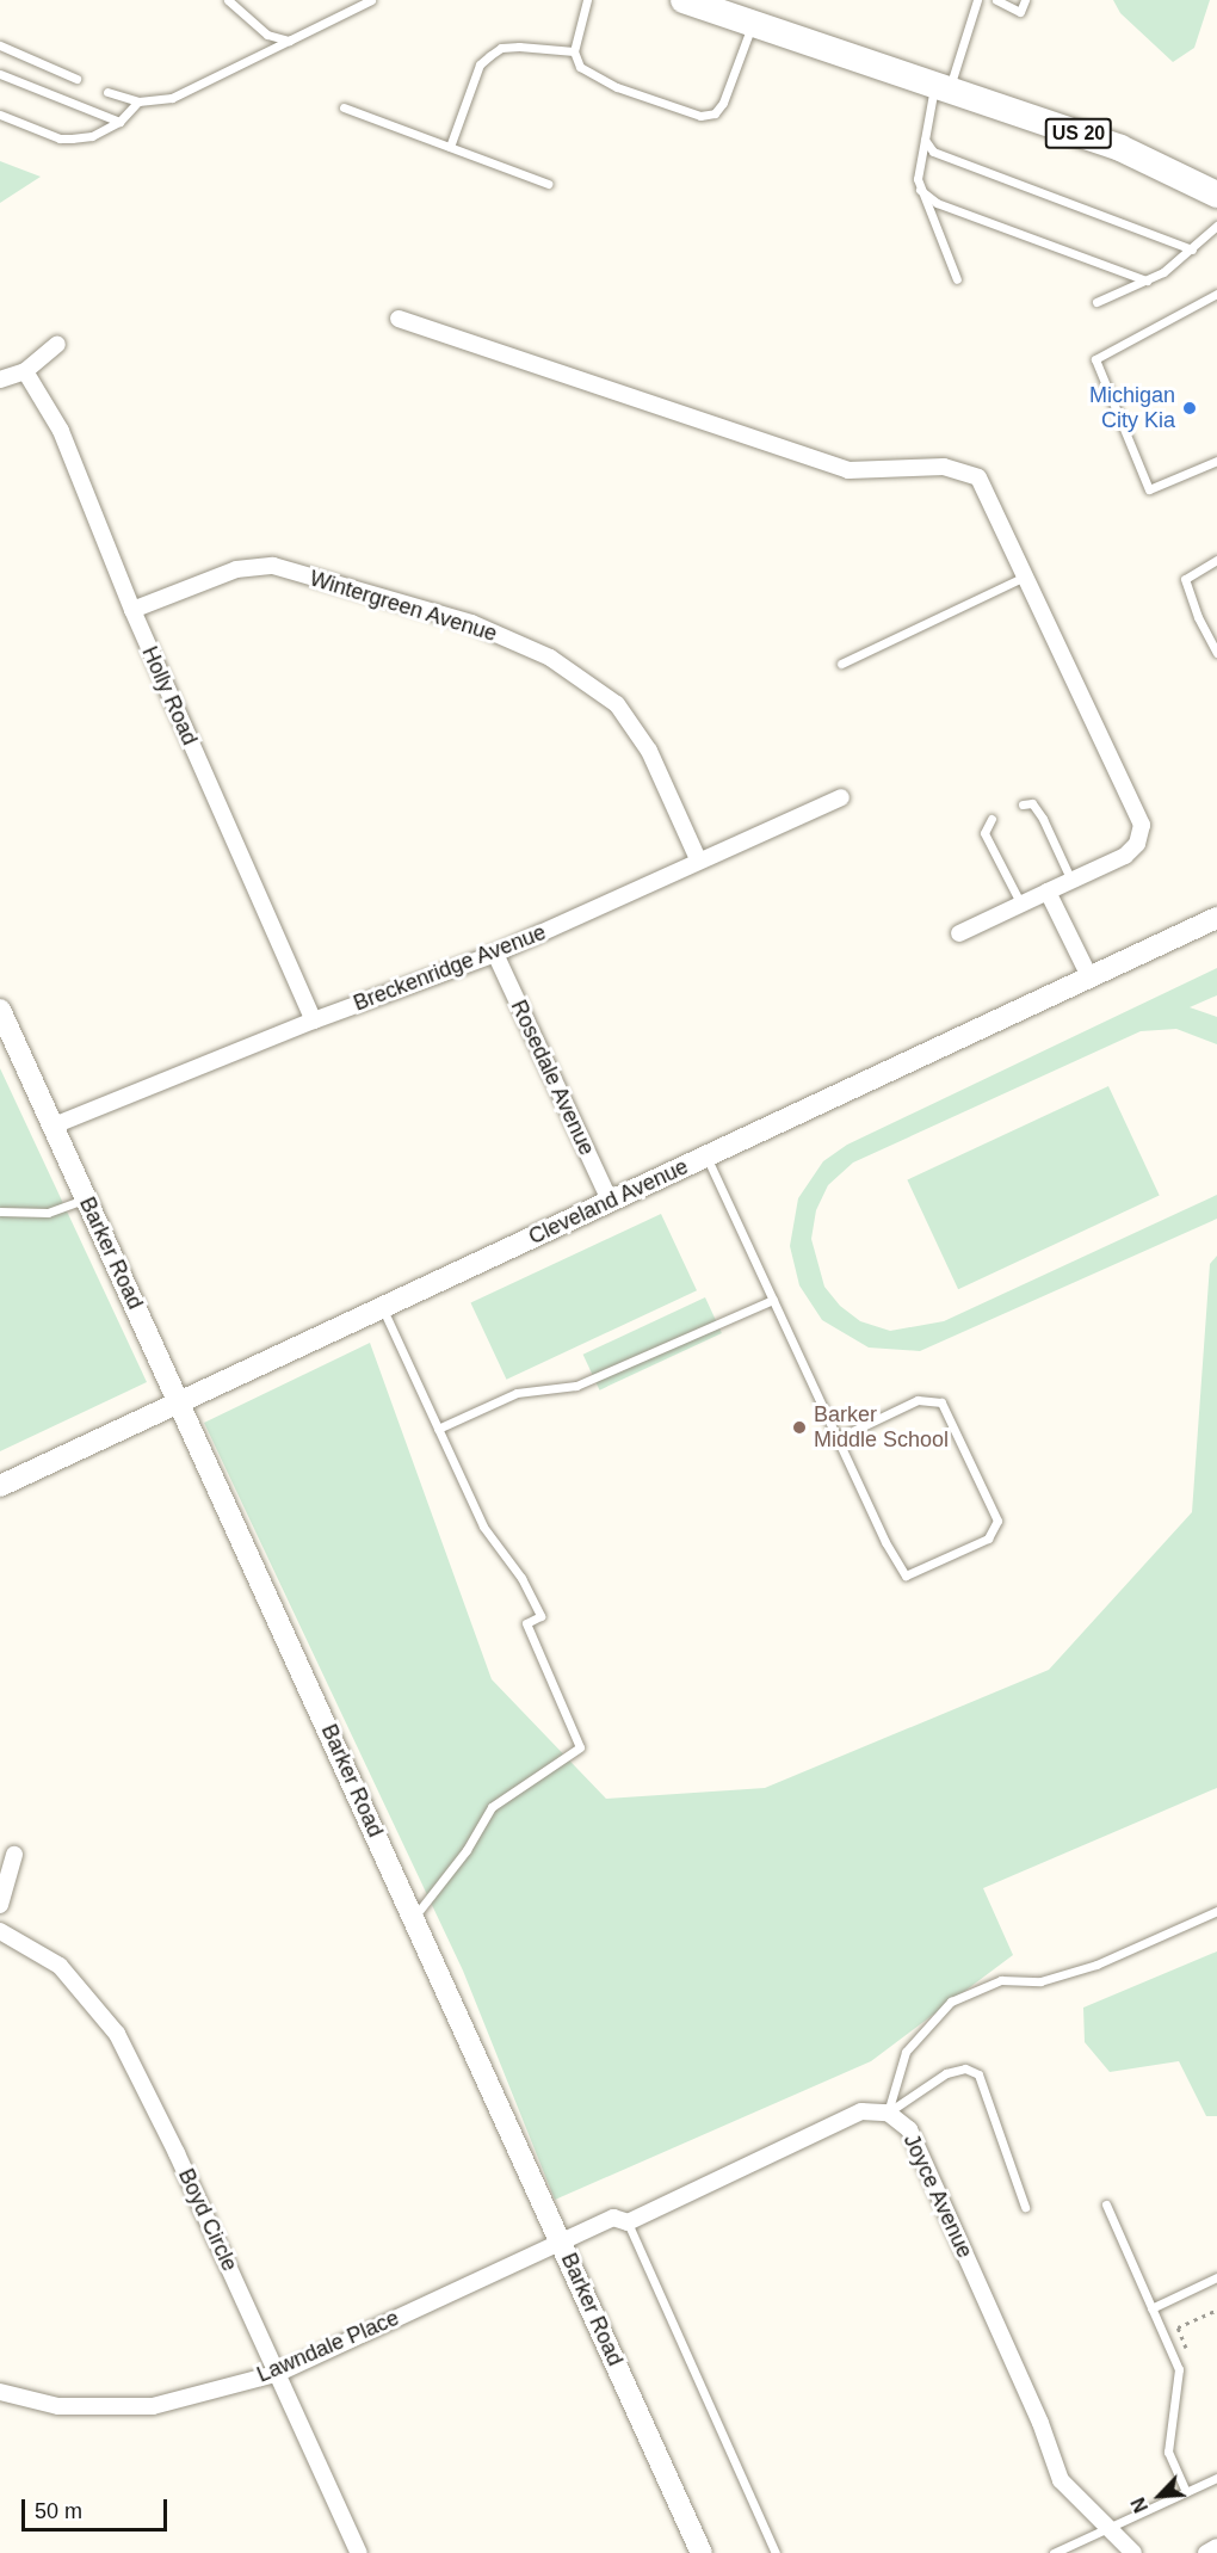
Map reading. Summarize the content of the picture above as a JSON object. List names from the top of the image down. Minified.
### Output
{"streets":{"main road":["US 20"],"street":["Wintergreen Avenue","Holly Road","Breckenridge Avenue","Rosedale Avenue","Cleveland Avenue","Barker Road","Joyce Avenue","Boyd Circle","Lawndale Place"]},"crossings":[["Wintergreen Avenue","Holly Road"],["Wintergreen Avenue","Breckenridge Avenue"],["Holly Road","Breckenridge Avenue"],["Breckenridge Avenue","Rosedale Avenue"],["Breckenridge Avenue","Barker Road"],["Rosedale Avenue","Cleveland Avenue"],["Cleveland Avenue","Barker Road"],["Barker Road","Joyce Avenue"],["Barker Road","Lawndale Place"],["Joyce Avenue","Lawndale Place"],["Boyd Circle","Lawndale Place"]],"places":["Michigan City Kia","Barker Middle School"],"scale_bar":"50 m","north":"bottom left"}
